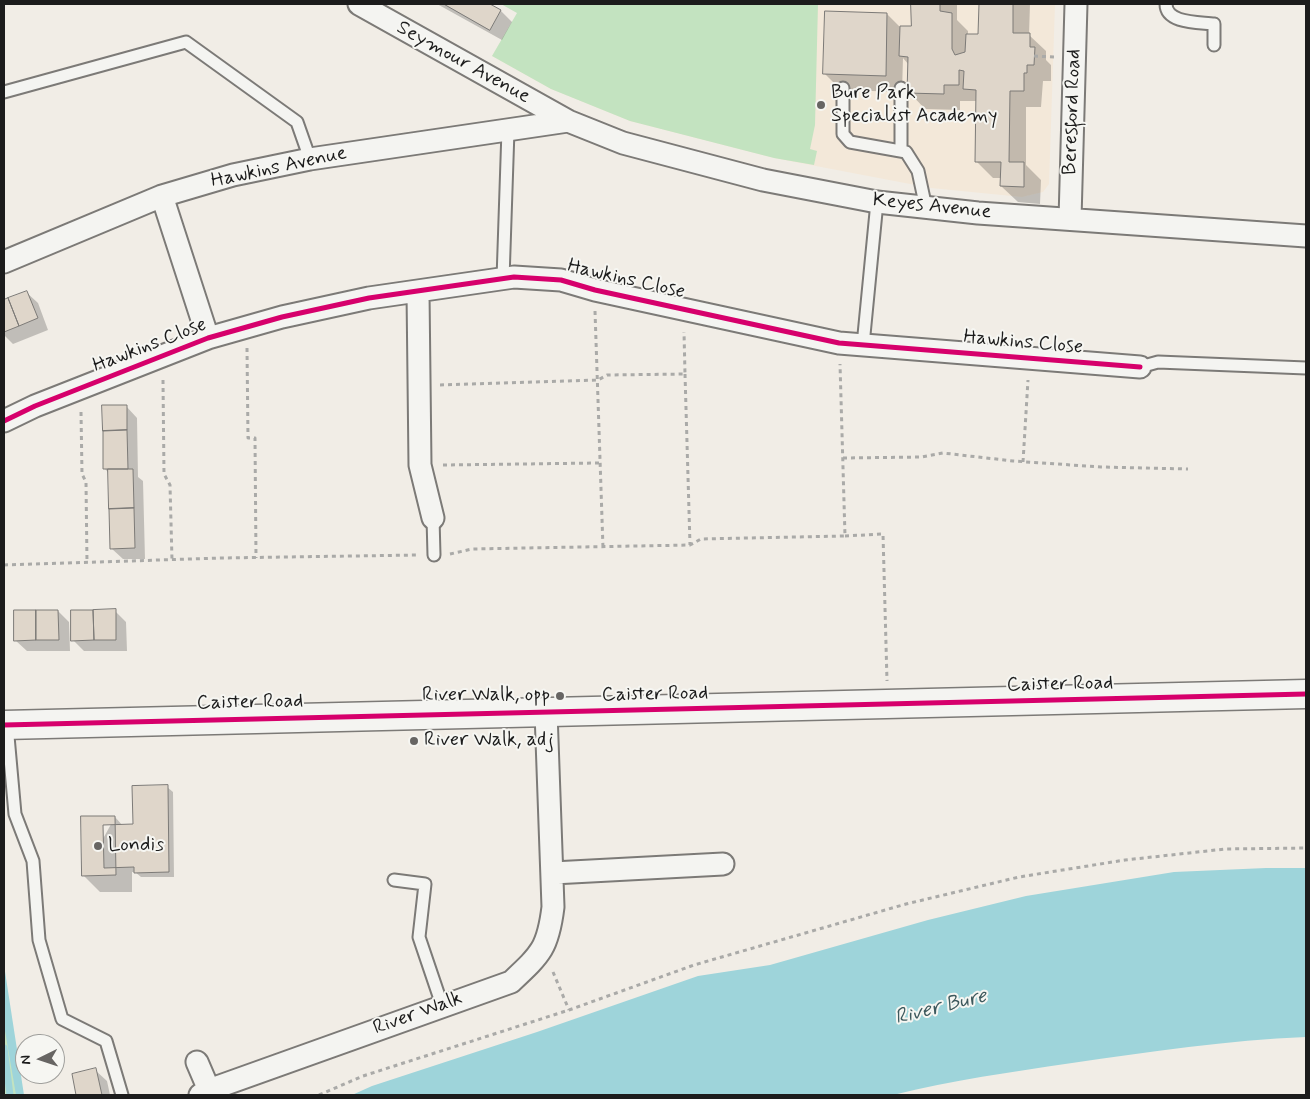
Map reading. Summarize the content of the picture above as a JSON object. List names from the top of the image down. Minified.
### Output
{"streets":{"main road":["Caister Road"],"street":["Seymour Avenue","Beresford Road","Hawkins Avenue","Keyes Avenue","Hawkins Close","River Walk"]},"crossings":[["Seymour Avenue","Hawkins Avenue"],["Seymour Avenue","Keyes Avenue"],["Beresford Road","Keyes Avenue"],["Hawkins Avenue","Keyes Avenue"],["Hawkins Avenue","Hawkins Close"],["Caister Road","River Walk"]],"water":["River Bure"],"places":["Bure Park Specialist Academy","River Walk, opp","River Walk, adj","Londis"],"north":"left"}
